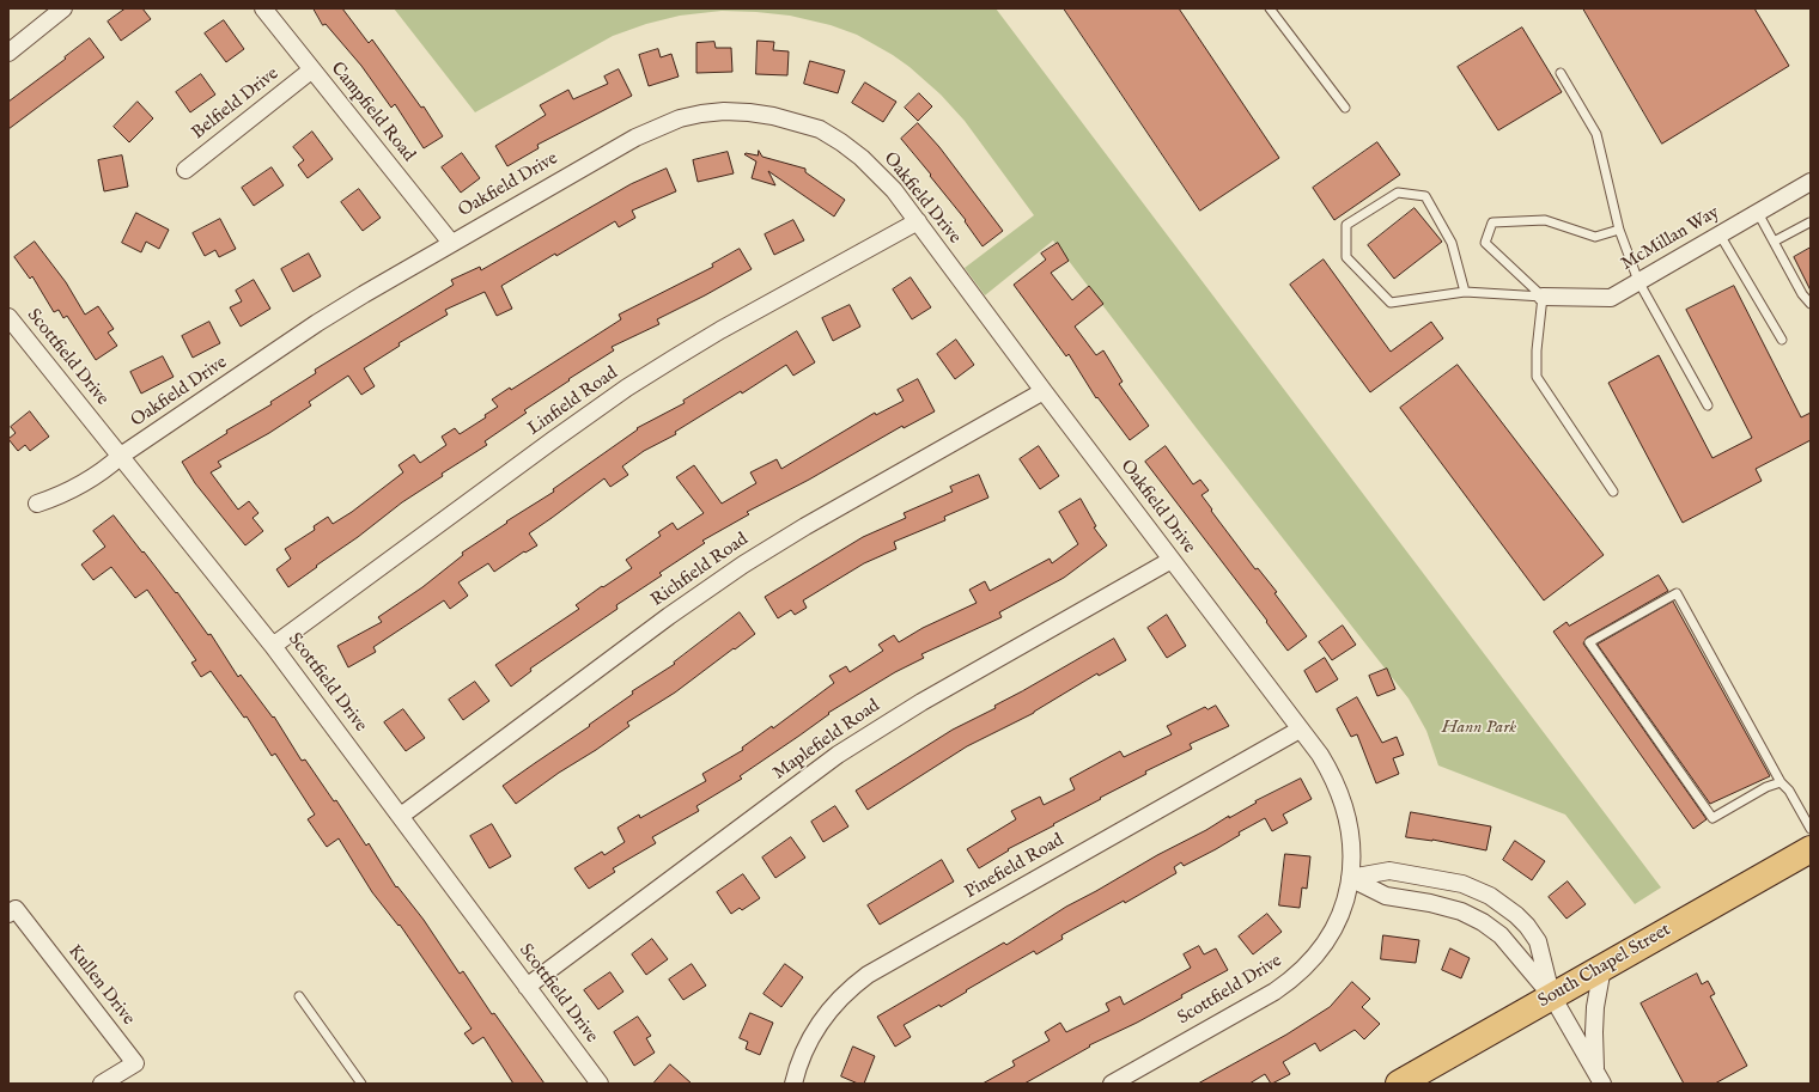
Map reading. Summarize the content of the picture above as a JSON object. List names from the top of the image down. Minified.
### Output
{"streets":{"main road":["South Chapel Street"],"street":["Belfield Drive","Campfield Road","Oakfield Drive","McMillan Way","Scottfield Drive","Linfield Road","Richfield Road","Maplefield Road","Pinefield Road","Kullen Drive"]},"crossings":[["Belfield Drive","Campfield Road"],["Campfield Road","Oakfield Drive"],["Oakfield Drive","Scottfield Drive"],["Oakfield Drive","Linfield Road"],["Oakfield Drive","Richfield Road"],["Oakfield Drive","Maplefield Road"],["Oakfield Drive","Pinefield Road"],["Scottfield Drive","Linfield Road"],["Scottfield Drive","Richfield Road"],["Scottfield Drive","Maplefield Road"]],"parks":["Hann Park"]}
